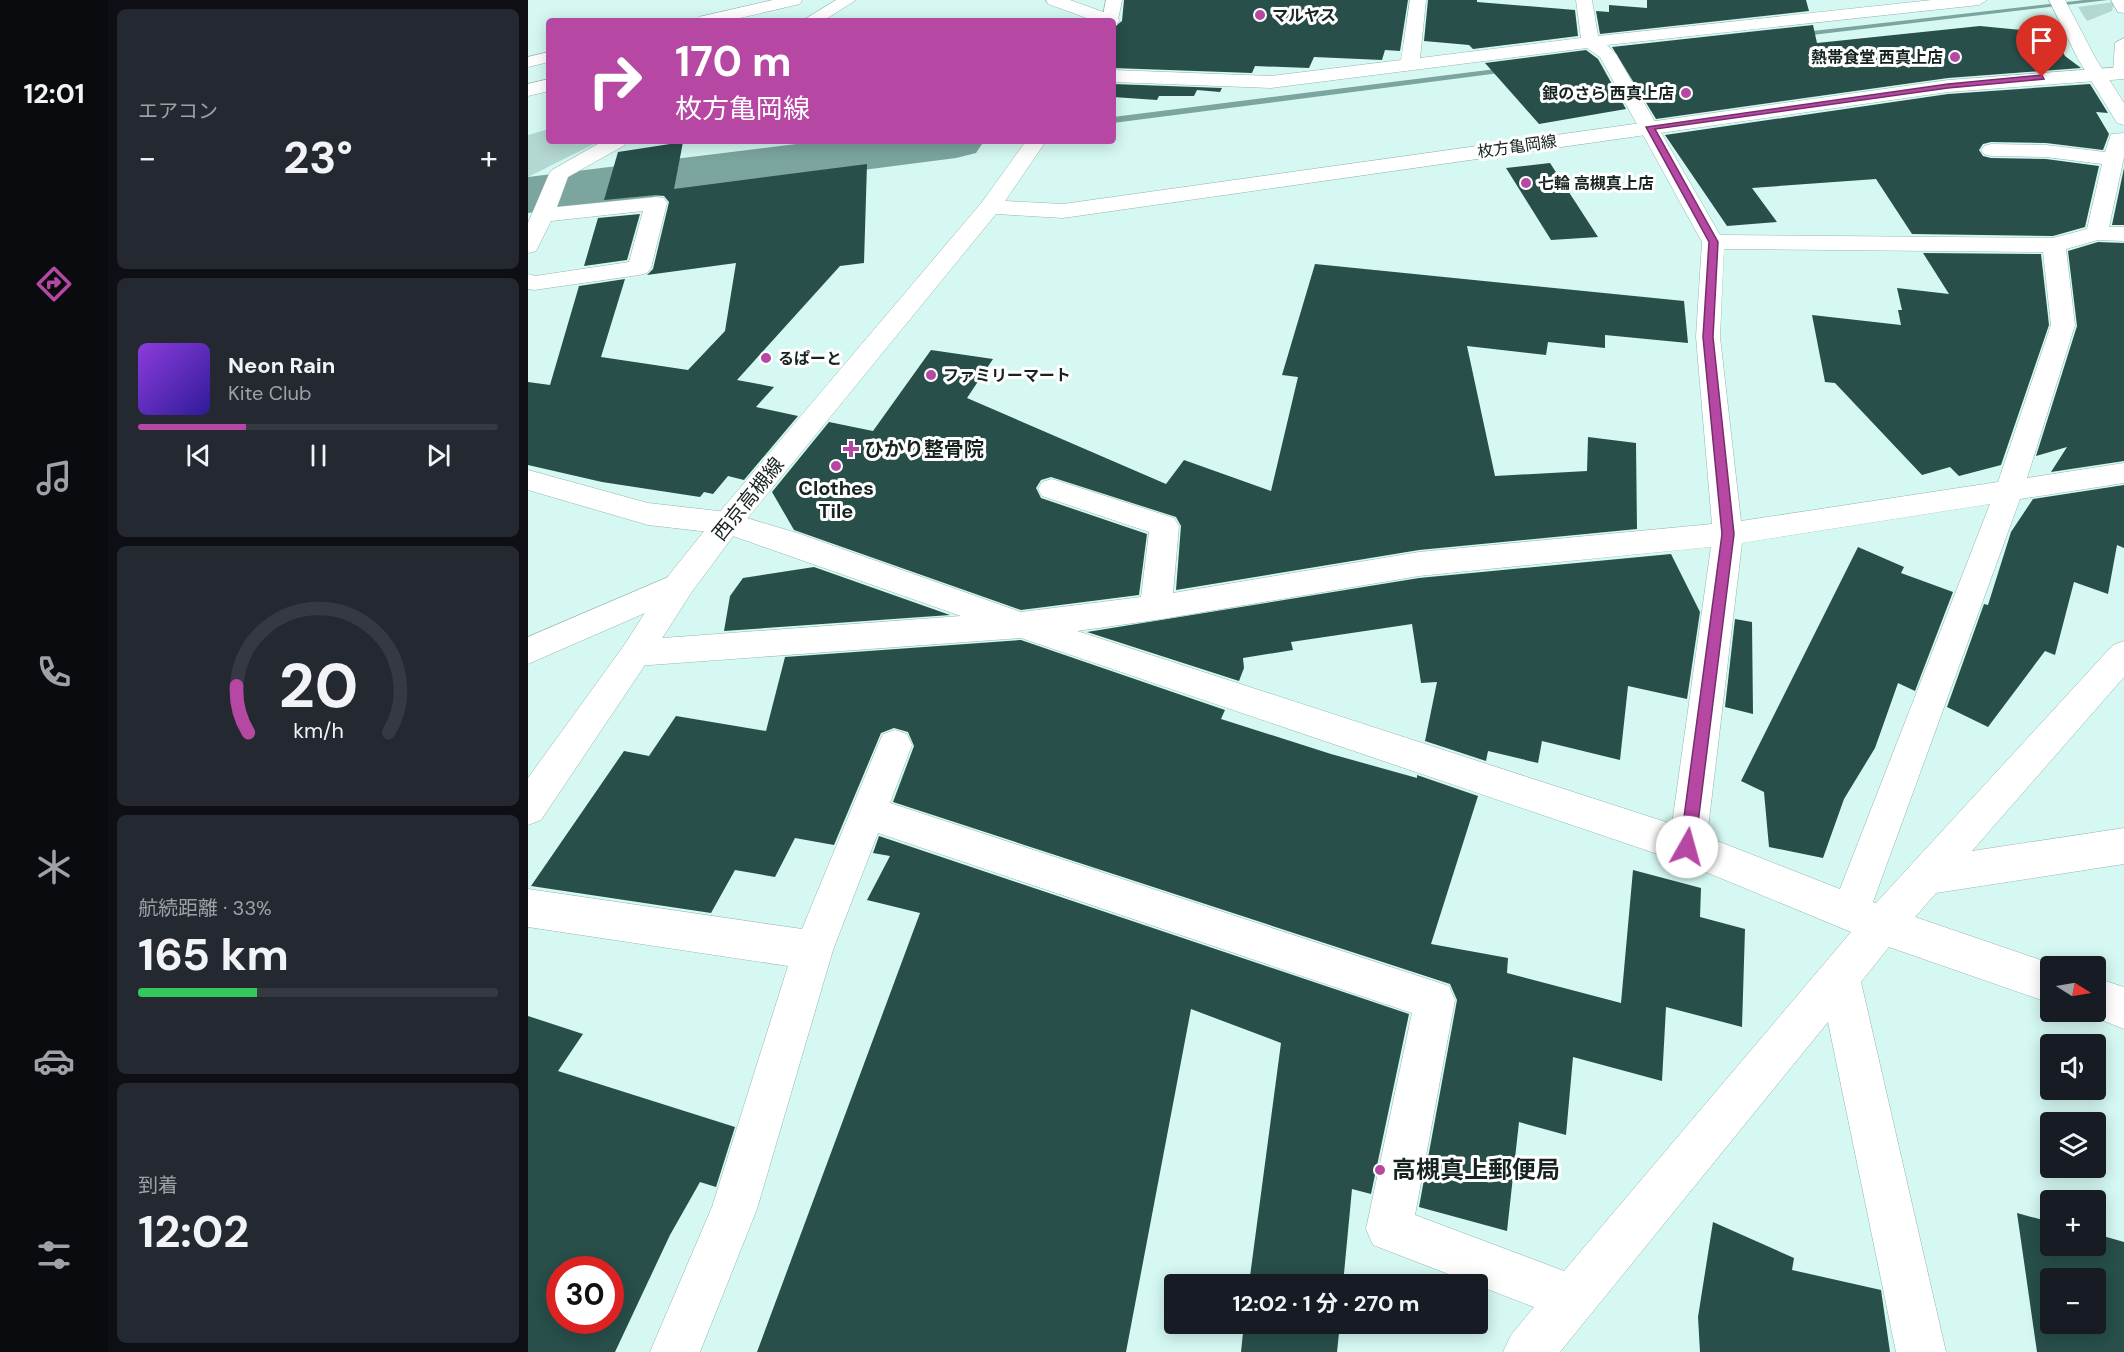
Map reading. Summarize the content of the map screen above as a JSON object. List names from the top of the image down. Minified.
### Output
{"streets":{"street":["枚方亀岡線","西京高槻線"]},"crossings":[["枚方亀岡線","西京高槻線"]],"places":{"other":["マルヤス","熱帯食堂 西真上店","銀のさら 西真上店","七輪 高槻真上店","るぱーと","ファミリーマート","Clothes Tile","高槻真上郵便局"],"health":["ひかり整骨院"]},"north":"right","page":{"tabs":"12:01","tile":["エアコン",["航続距離 · 33%","165 km"],["到着","12:02"]],"turn":["170 m","枚方亀岡線"],"heat":["−","23°","+"],"song":["Neon Rain","Kite Club"],"map_buttons":["+","−"],"limit":"30","trip":"12:02 · 1 分 · 270 m","gauge":["20","km/h"]}}
